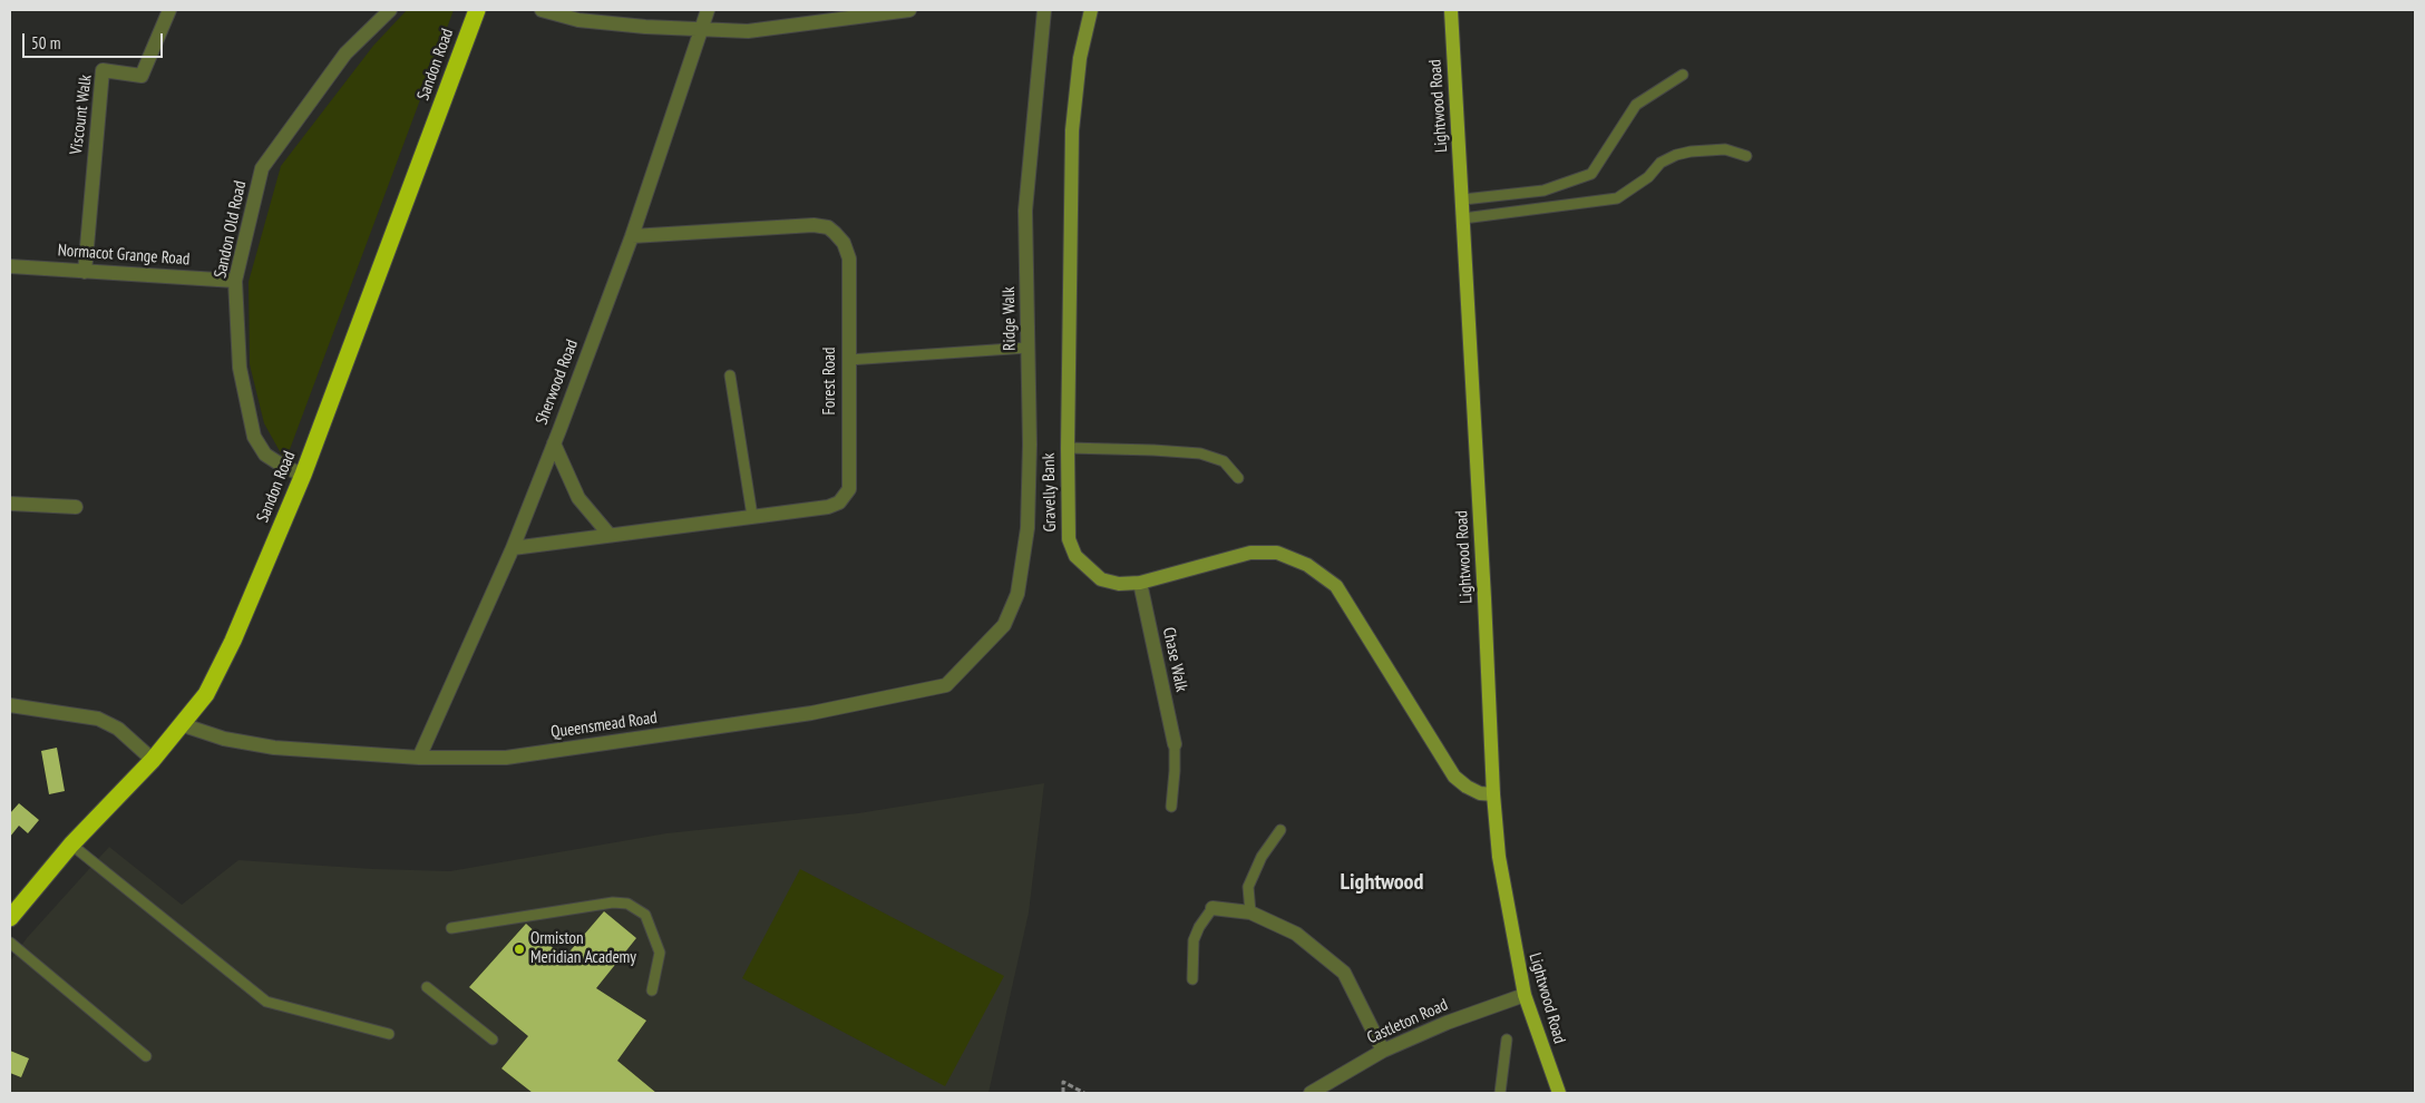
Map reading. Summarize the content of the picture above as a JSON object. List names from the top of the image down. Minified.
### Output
{"streets":{"highway":["Sandon Road"],"main road":["Lightwood Road"],"street":["Viscount Walk","Sandon Old Road","Normacot Grange Road","Ridge Walk","Forest Road","Sherwood Road","Gravelly Bank","Chase Walk","Queensmead Road","Castleton Road"]},"crossings":[["Sandon Road","Sandon Old Road"],["Sandon Road","Queensmead Road"],["Lightwood Road","Gravelly Bank"],["Lightwood Road","Castleton Road"],["Viscount Walk","Normacot Grange Road"],["Sandon Old Road","Normacot Grange Road"],["Ridge Walk","Queensmead Road"],["Forest Road","Sherwood Road"],["Sherwood Road","Queensmead Road"],["Gravelly Bank","Chase Walk"]],"districts":["Lightwood"],"places":["Ormiston Meridian Academy"],"scale_bar":"50 m"}
